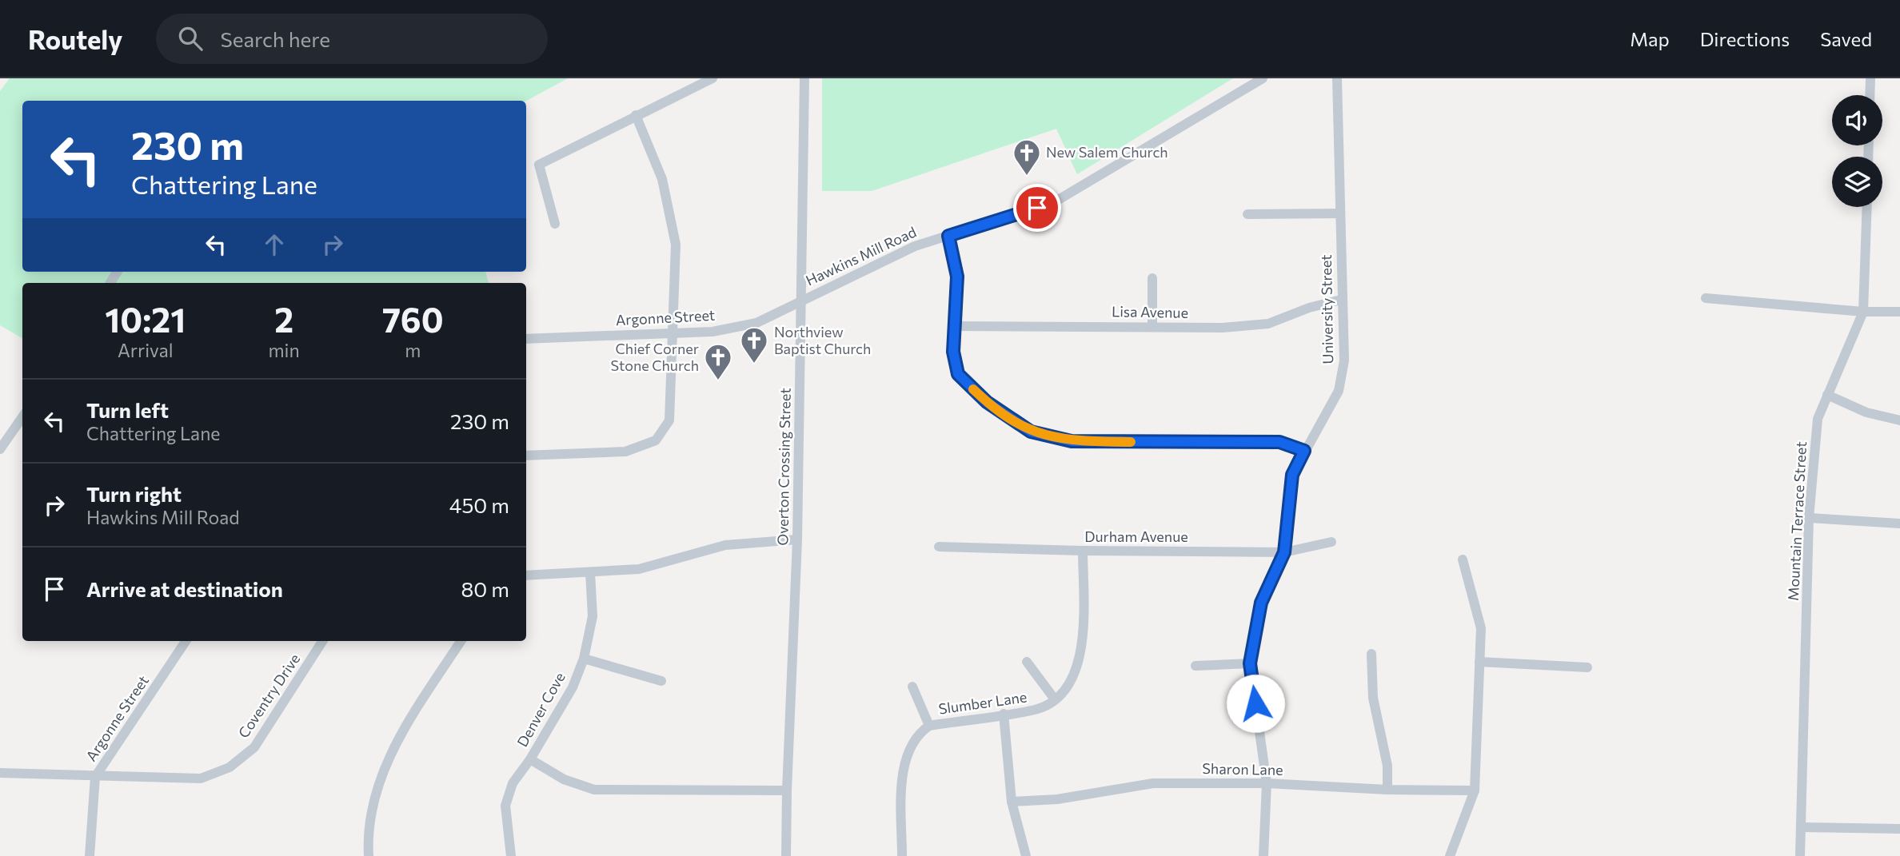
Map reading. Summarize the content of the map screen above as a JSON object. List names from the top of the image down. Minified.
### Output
{"streets":{"street":["Hawkins Mill Road","University Street","Lisa Avenue","Argonne Street","Overton Crossing Street","Mountain Terrace Street","Durham Avenue","Coventry Drive","Slumber Lane","Denver Cove","Sharon Lane"]},"crossings":[["Hawkins Mill Road","Argonne Street"],["Hawkins Mill Road","Overton Crossing Street"],["University Street","Lisa Avenue"],["University Street","Durham Avenue"],["University Street","Sharon Lane"],["Argonne Street","Overton Crossing Street"],["Argonne Street","Coventry Drive"],["Durham Avenue","Slumber Lane"]],"places":{"church":["New Salem Church","Northview Baptist Church","Chief Corner Stone Church"]},"page":{"header":"Routely","search":"Search here","nav":["Map","Directions","Saved"],"turn":["230 m","Chattering Lane"],"eta":["10:21","Arrival","2","min","760","m"],"list":[{"name":"Turn left","note":"Chattering Lane","value":"230 m"},{"name":"Turn right","note":"Hawkins Mill Road","value":"450 m"},{"name":"Arrive at destination","value":"80 m"}]}}
